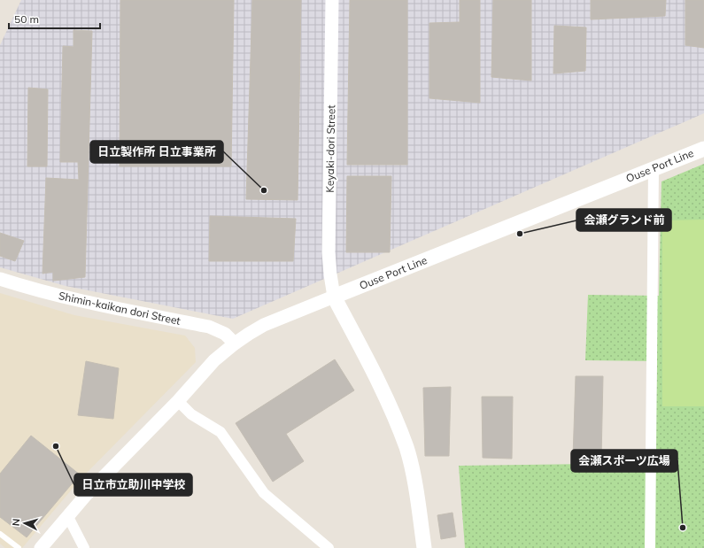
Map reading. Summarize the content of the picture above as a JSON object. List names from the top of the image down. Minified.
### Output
{"streets":{"main road":["Ouse Port Line"],"street":["Keyaki-dori Street","Shimin-kaikan dori Street"]},"crossings":[["Keyaki-dori Street","Ouse Port Line"]],"places":["日立製作所 日立事業所","会瀬グランド前","日立市立助川中学校","会瀬スポーツ広場"],"scale_bar":"50 m","north":"left"}
